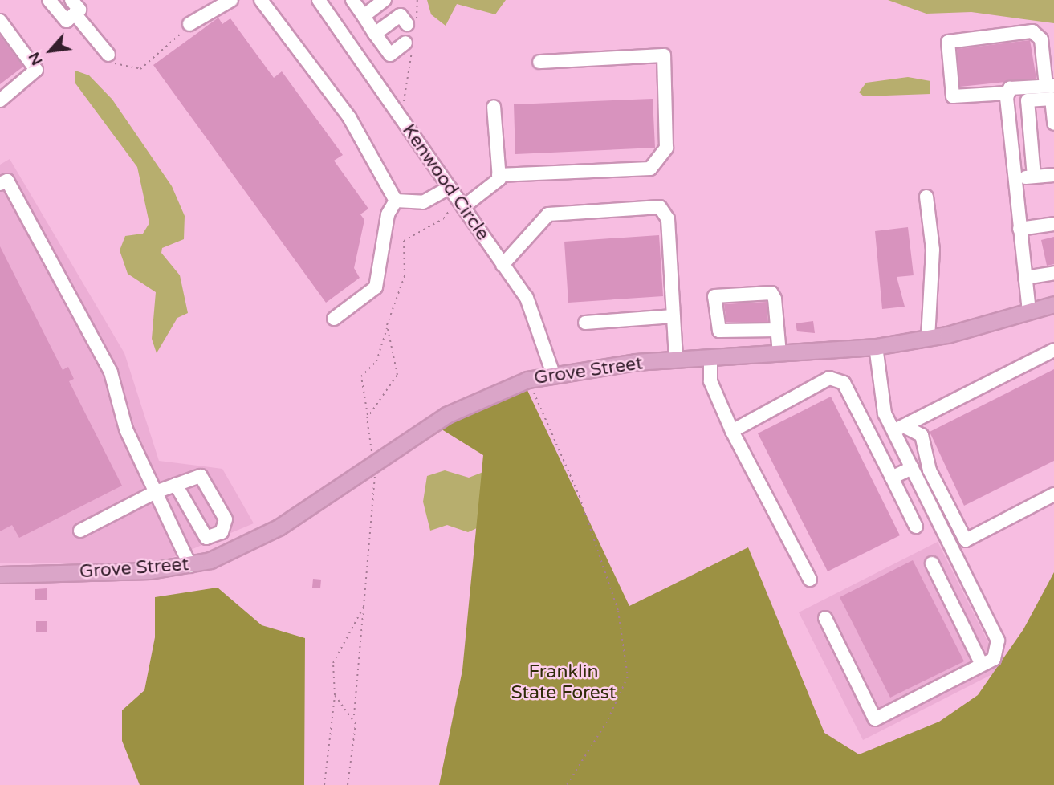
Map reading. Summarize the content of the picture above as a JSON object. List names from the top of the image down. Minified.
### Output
{"streets":{"main road":["Grove Street"],"street":["Kenwood Circle"]},"crossings":[["Kenwood Circle","Grove Street"]],"parks":["Franklin State Forest"],"north":"bottom left"}
